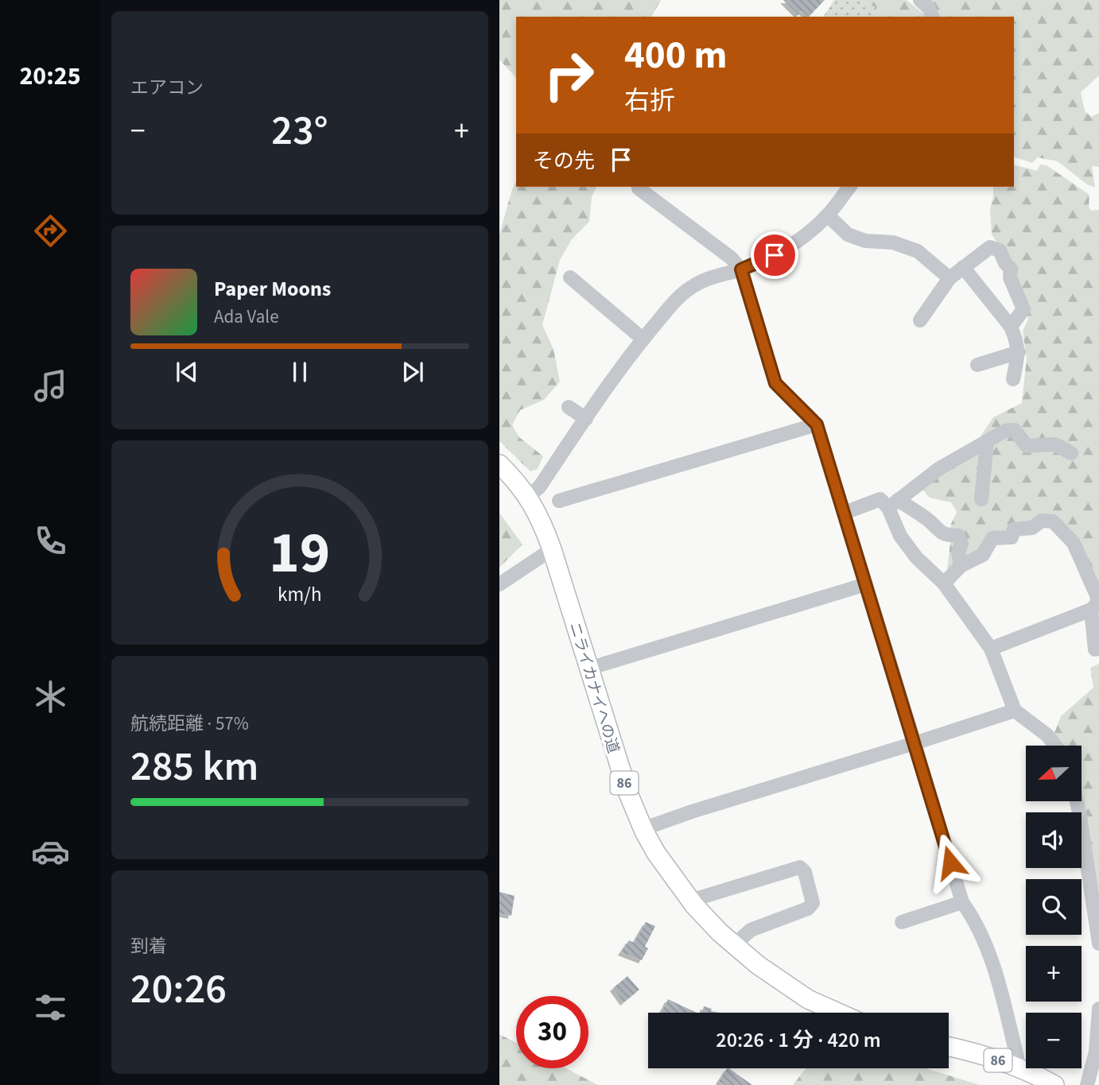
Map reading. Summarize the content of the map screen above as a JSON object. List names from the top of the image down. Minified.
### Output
{"streets":{"main road":["ニライカナイへの道","86"]},"north":"left","page":{"tabs":"20:25","tile":["エアコン",["航続距離 · 57%","285 km"],["到着","20:26"]],"turn":["400 m","右折"],"heat":["−","23°","+"],"then":"その先","song":["Paper Moons","Ada Vale"],"map_buttons":["+","−"],"limit":"30","trip":"20:26 · 1 分 · 420 m","gauge":["19","km/h"]}}
